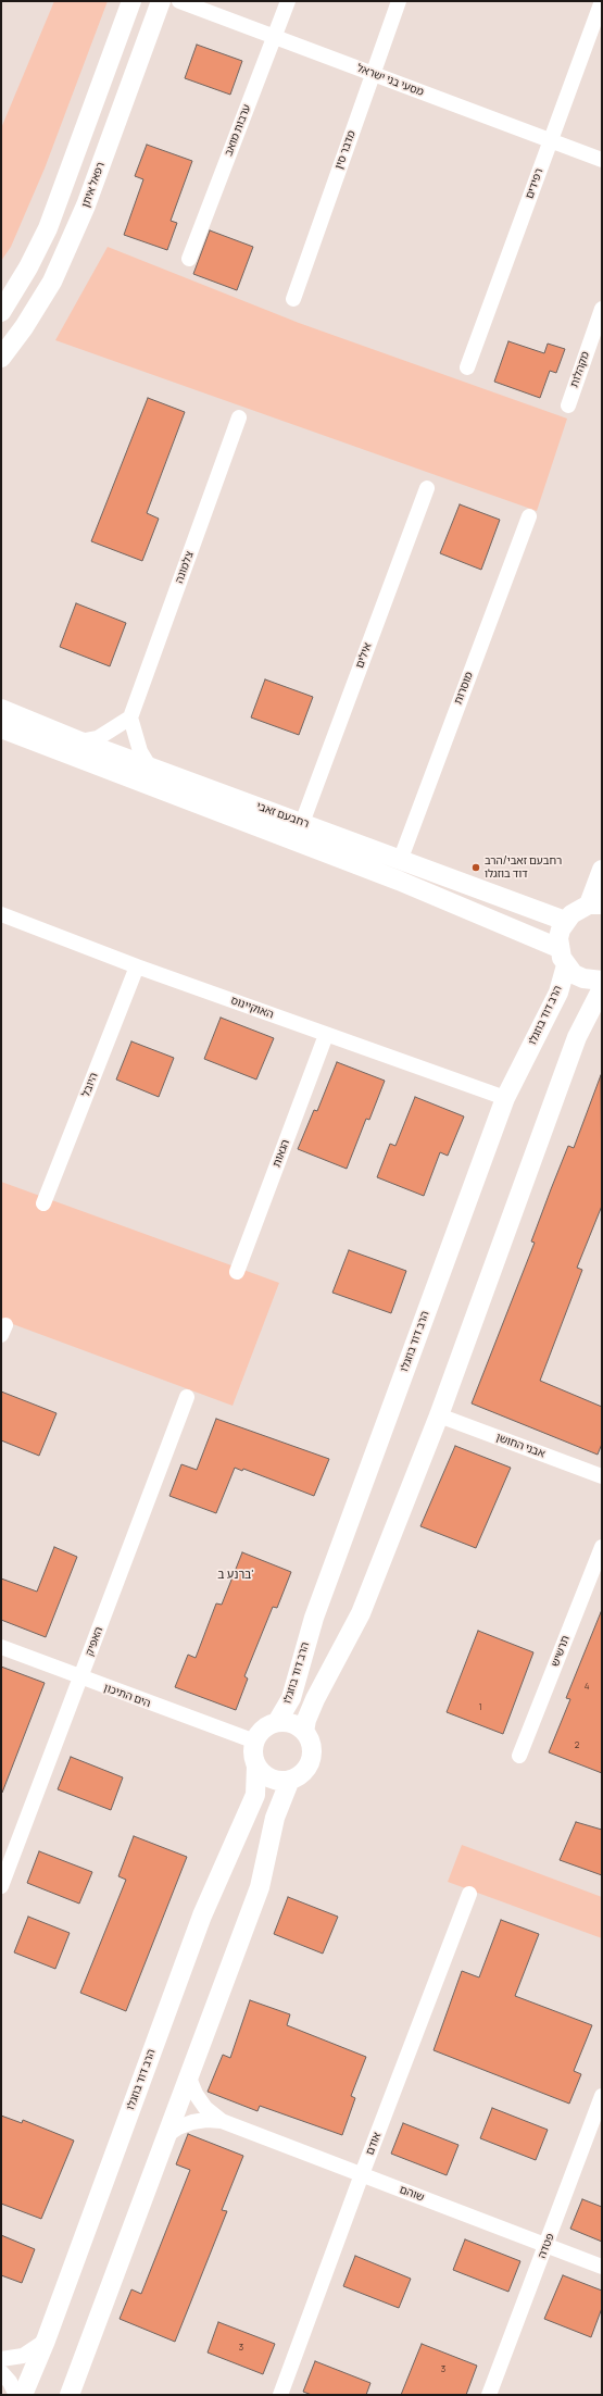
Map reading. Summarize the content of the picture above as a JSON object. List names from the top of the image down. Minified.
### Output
{"streets":{"street":["מסעי בני ישראל","ערבות מואב","מדבר סין","רפידים","רפאל איתן","מקהלות","צלמונה","אילים","מוסרות","רחבעם זאבי","האוקיינוס","הרב דוד בוזגלו","היובל","הגאות","אבני החושן","האפיק","תרשיש","הים התיכון","אודם","שוהם","פטדה"]},"crossings":[["מסעי בני ישראל","ערבות מואב"],["מסעי בני ישראל","מדבר סין"],["מסעי בני ישראל","רפידים"],["אילים","רחבעם זאבי"],["מוסרות","רחבעם זאבי"],["רחבעם זאבי","הרב דוד בוזגלו"],["האוקיינוס","הרב דוד בוזגלו"],["האוקיינוס","היובל"],["האוקיינוס","הגאות"],["הרב דוד בוזגלו","הים התיכון"],["האפיק","הים התיכון"],["אודם","שוהם"],["שוהם","פטדה"]],"districts":["ברנע ב'"],"places":["רחבעם זאבי/הרב דוד בוזגלו"],"house_numbers":["4","1","2","3","3"]}
